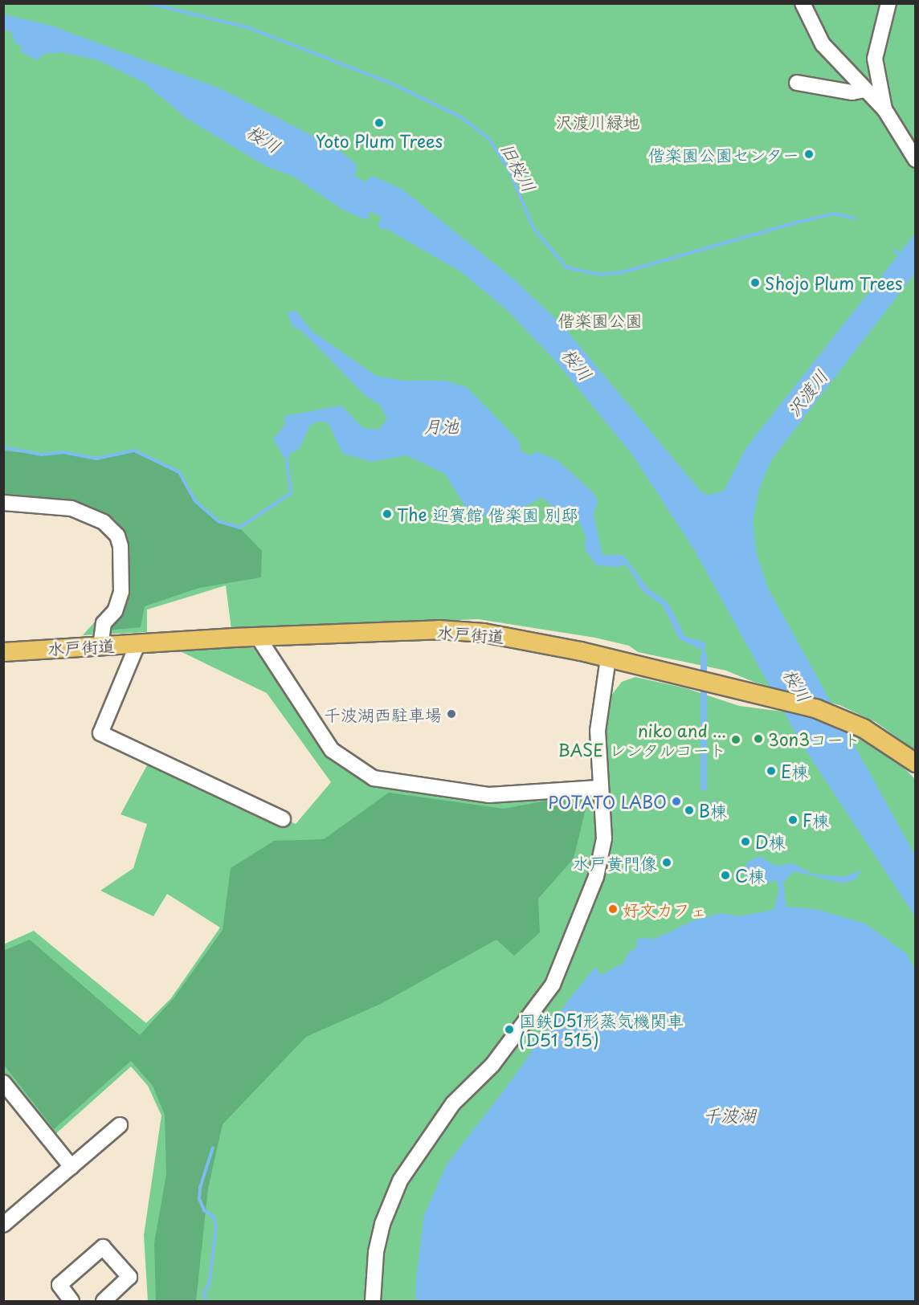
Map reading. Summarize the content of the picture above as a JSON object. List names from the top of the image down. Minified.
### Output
{"streets":{"main road":["水戸街道"]},"water":["桜川","旧桜川","沢渡川","月池","千波湖"],"parks":["沢渡川緑地","偕楽園公園"],"places":["Yoto Plum Trees","偕楽園公園センター","Shojo Plum Trees","The 迎賓館 偕楽園 別邸","千波湖西駐車場","3on3コート","niko and ... BASE レンタルコート","E棟","POTATO LABO","B棟","F棟","D棟","水戸黄門像","C棟","好文カフェ","国鉄D51形蒸気機関車 (D51 515)"]}
